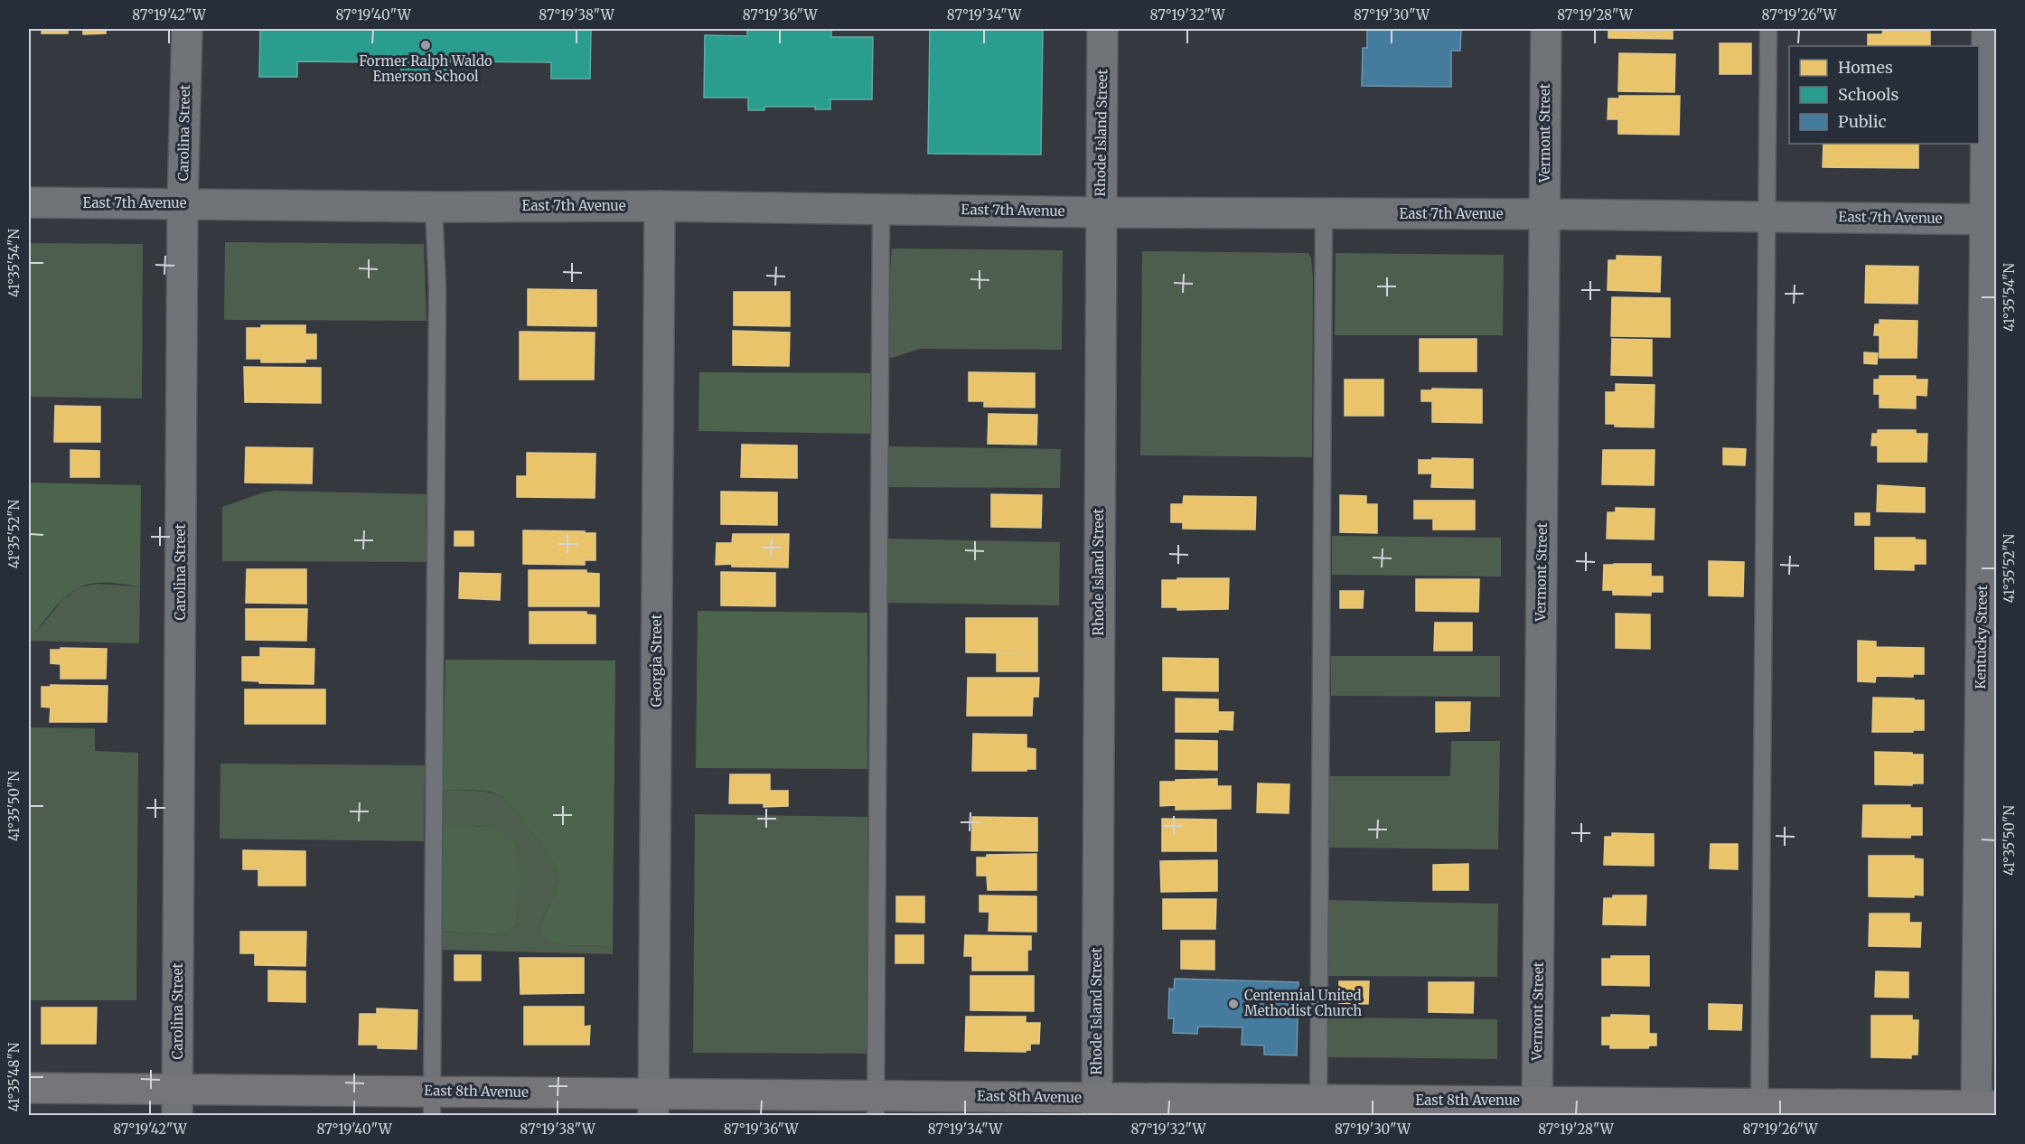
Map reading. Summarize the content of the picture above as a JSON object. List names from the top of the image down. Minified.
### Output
{"streets":{"street":["Carolina Street","Rhode Island Street","Vermont Street","East 7th Avenue","Kentucky Street","Georgia Street","East 8th Avenue"]},"crossings":[["Carolina Street","East 7th Avenue"],["Carolina Street","East 8th Avenue"],["Rhode Island Street","East 7th Avenue"],["Rhode Island Street","East 8th Avenue"],["Vermont Street","East 7th Avenue"],["Vermont Street","East 8th Avenue"],["East 7th Avenue","Kentucky Street"],["East 7th Avenue","Georgia Street"],["Kentucky Street","East 8th Avenue"],["Georgia Street","East 8th Avenue"]],"places":["Former Ralph Waldo Emerson School","Centennial United Methodist Church"],"legend":["Homes","Schools","Public"],"coordinates":["87°19'42\"W","87°19'40\"W","87°19'38\"W","87°19'36\"W","87°19'34\"W","87°19'32\"W","87°19'30\"W","87°19'28\"W","87°19'26\"W","41°35'54\"N","41°35'52\"N","41°35'50\"N","41°35'48\"N"]}
